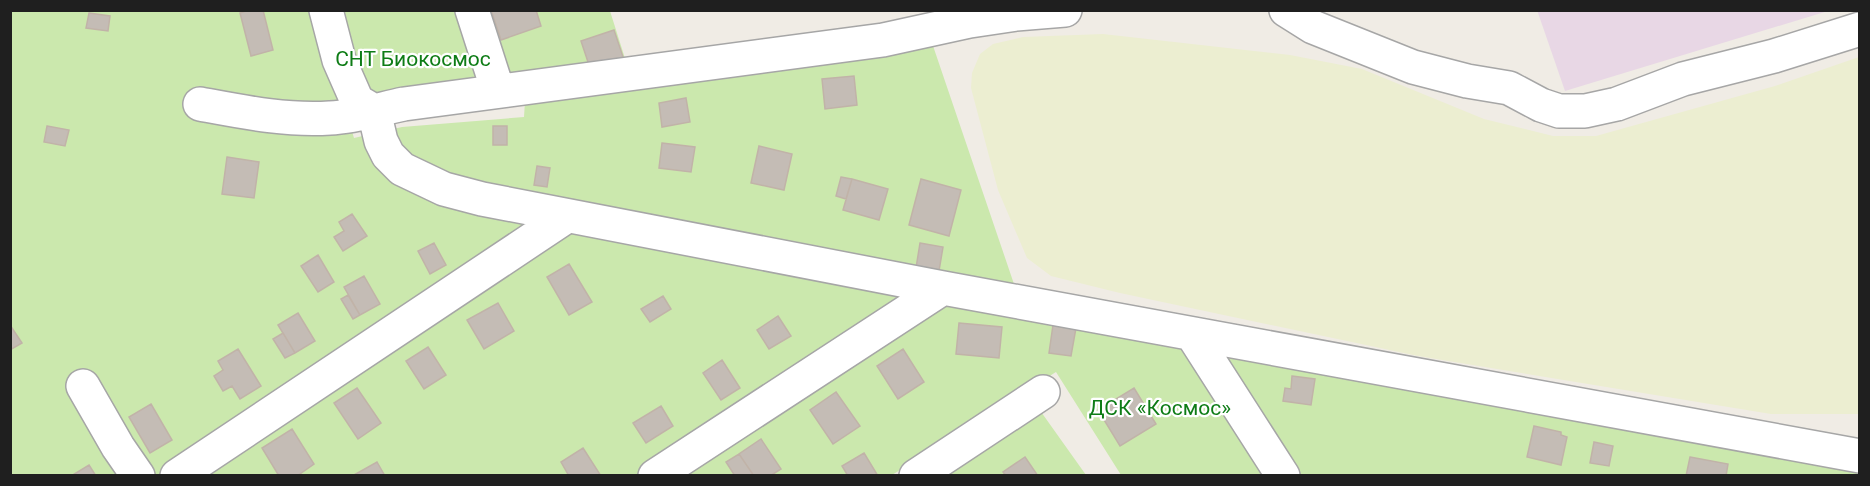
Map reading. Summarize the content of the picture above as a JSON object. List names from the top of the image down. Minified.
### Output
{"parks":["СНТ Биокосмос","ДСК «Космос»"]}
